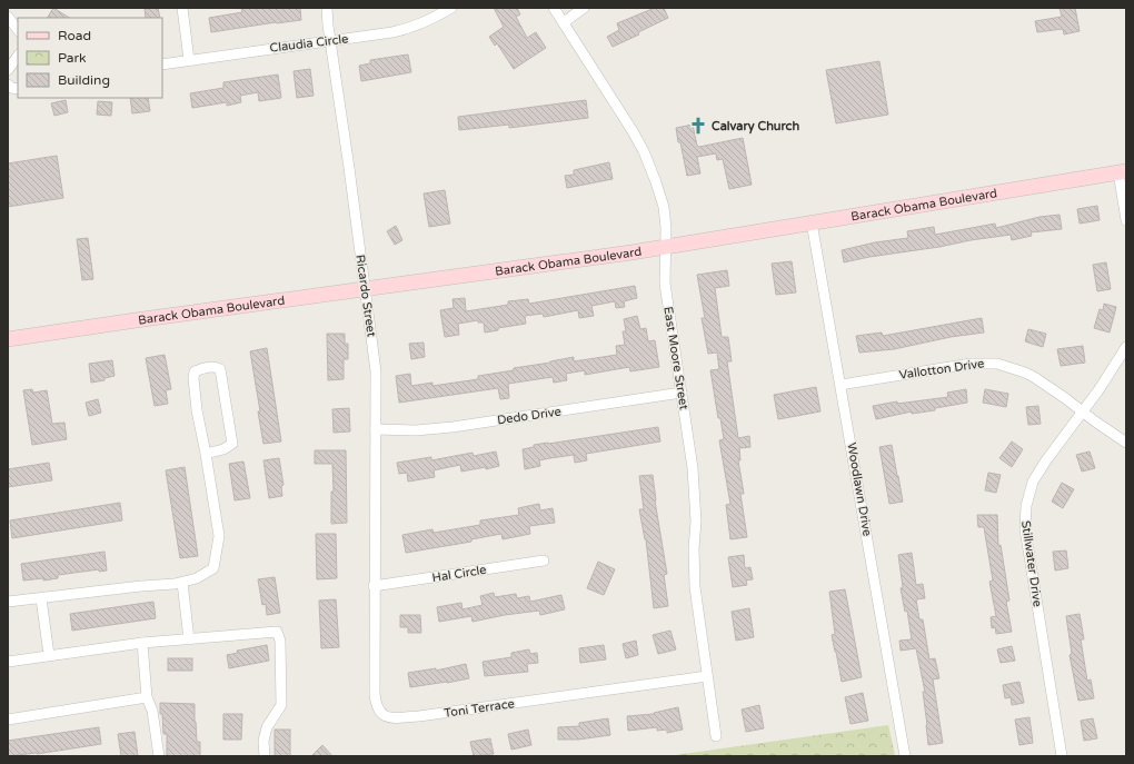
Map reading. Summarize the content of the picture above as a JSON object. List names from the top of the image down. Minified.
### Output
{"streets":{"main road":["Barack Obama Boulevard"],"street":["Claudia Circle","Ricardo Street","East Moore Street","Vallotton Drive","Dedo Drive","Woodlawn Drive","Stillwater Drive","Hal Circle","Toni Terrace"]},"crossings":[["Claudia Circle","Ricardo Street"],["Barack Obama Boulevard","Ricardo Street"],["Barack Obama Boulevard","East Moore Street"],["Barack Obama Boulevard","Woodlawn Drive"],["Ricardo Street","Dedo Drive"],["Ricardo Street","Hal Circle"],["Ricardo Street","Toni Terrace"],["East Moore Street","Dedo Drive"],["East Moore Street","Toni Terrace"],["Vallotton Drive","Woodlawn Drive"],["Vallotton Drive","Stillwater Drive"],["Hal Circle","Toni Terrace"]],"places":{"church":["Calvary Church"]},"legend":["Road","Park","Building"]}
